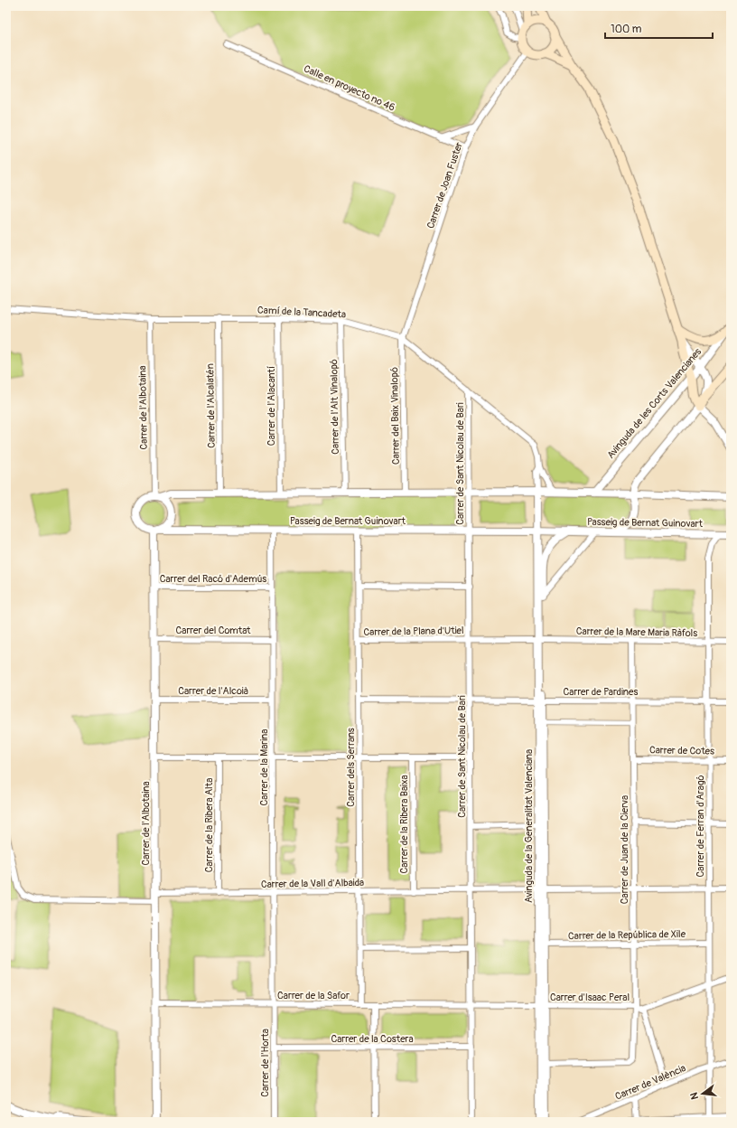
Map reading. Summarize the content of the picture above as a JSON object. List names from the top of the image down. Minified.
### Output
{"streets":{"main road":["Avinguda de les Corts Valencianes"],"street":["Calle en proyecto nº 46","Carrer de Joan Fuster","Camí de la Tancadeta","Carrer de l'Alcalatén","Carrer de l'Alacantí","Carrer de l'Alt Vinalopó","Carrer de l'Albotaina","Carrer del Baix Vinalopó","Carrer de Sant Nicolau de Bari","Passeig de Bernat Guinovart","Carrer del Racó d'Ademús","Carrer del Comtat","Carrer de la Plana d'Utiel","Carrer de la Mare Maria Ràfols","Carrer de l'Alcoià","Carrer de Pardines","Carrer de Cotes","Carrer de la Marina","Carrer dels Serrans","Carrer de la Ribera Baixa","Carrer de la Ribera Alta","Avinguda de la Generalitat Valenciana","Carrer de Ferran d'Aragó","Carrer de Juan de la Cierva","Carrer de la Vall d'Albaida","Carrer de la República de Xile","Carrer de la Safor","Carrer d'Isaac Peral","Carrer de la Costera","Carrer de l'Horta","Carrer de València"]},"crossings":[["Calle en proyecto nº 46","Carrer de Joan Fuster"],["Carrer de Joan Fuster","Camí de la Tancadeta"],["Carrer de Joan Fuster","Carrer del Baix Vinalopó"],["Camí de la Tancadeta","Carrer de l'Alcalatén"],["Camí de la Tancadeta","Carrer de l'Alacantí"],["Camí de la Tancadeta","Carrer de l'Alt Vinalopó"],["Camí de la Tancadeta","Carrer de l'Albotaina"],["Camí de la Tancadeta","Carrer del Baix Vinalopó"],["Camí de la Tancadeta","Carrer de Sant Nicolau de Bari"],["Carrer de l'Albotaina","Passeig de Bernat Guinovart"],["Carrer de l'Albotaina","Carrer del Racó d'Ademús"],["Carrer de l'Albotaina","Carrer del Comtat"],["Carrer de l'Albotaina","Carrer de l'Alcoià"],["Carrer de l'Albotaina","Carrer de la Vall d'Albaida"],["Carrer de l'Albotaina","Carrer de la Safor"],["Carrer de Sant Nicolau de Bari","Passeig de Bernat Guinovart"],["Carrer de Sant Nicolau de Bari","Carrer de la Plana d'Utiel"],["Carrer de Sant Nicolau de Bari","Carrer de la Mare Maria Ràfols"],["Carrer de Sant Nicolau de Bari","Carrer de Pardines"],["Carrer de Sant Nicolau de Bari","Carrer de la Vall d'Albaida"],["Carrer de Sant Nicolau de Bari","Carrer de la Safor"],["Carrer de Sant Nicolau de Bari","Carrer d'Isaac Peral"],["Carrer de Sant Nicolau de Bari","Carrer de la Costera"],["Passeig de Bernat Guinovart","Carrer de la Marina"],["Passeig de Bernat Guinovart","Carrer dels Serrans"],["Passeig de Bernat Guinovart","Avinguda de la Generalitat Valenciana"],["Passeig de Bernat Guinovart","Carrer de Ferran d'Aragó"],["Carrer del Racó d'Ademús","Carrer de la Marina"],["Carrer del Comtat","Carrer de la Marina"],["Carrer de la Plana d'Utiel","Carrer de la Mare Maria Ràfols"],["Carrer de la Plana d'Utiel","Carrer dels Serrans"],["Carrer de la Mare Maria Ràfols","Avinguda de la Generalitat Valenciana"],["Carrer de la Mare Maria Ràfols","Carrer de Ferran d'Aragó"],["Carrer de la Mare Maria Ràfols","Carrer de Juan de la Cierva"],["Carrer de l'Alcoià","Carrer de la Marina"],["Carrer de Pardines","Carrer dels Serrans"],["Carrer de Pardines","Avinguda de la Generalitat Valenciana"],["Carrer de Pardines","Carrer de Ferran d'Aragó"],["Carrer de Pardines","Carrer de Juan de la Cierva"],["Carrer de Cotes","Carrer de Ferran d'Aragó"],["Carrer de Cotes","Carrer de Juan de la Cierva"],["Carrer de la Marina","Carrer de la Vall d'Albaida"],["Carrer de la Marina","Carrer de la Safor"],["Carrer de la Marina","Carrer de l'Horta"],["Carrer dels Serrans","Carrer de la Vall d'Albaida"],["Carrer dels Serrans","Carrer de la Safor"],["Carrer de la Ribera Baixa","Carrer de la Vall d'Albaida"],["Carrer de la Ribera Alta","Carrer de la Vall d'Albaida"],["Avinguda de la Generalitat Valenciana","Carrer de Juan de la Cierva"],["Avinguda de la Generalitat Valenciana","Carrer de la Vall d'Albaida"],["Avinguda de la Generalitat Valenciana","Carrer de la República de Xile"],["Avinguda de la Generalitat Valenciana","Carrer d'Isaac Peral"],["Carrer de Ferran d'Aragó","Carrer de la Vall d'Albaida"],["Carrer de Ferran d'Aragó","Carrer de la República de Xile"],["Carrer de Ferran d'Aragó","Carrer d'Isaac Peral"],["Carrer de Ferran d'Aragó","Carrer de València"],["Carrer de Juan de la Cierva","Carrer de la Vall d'Albaida"],["Carrer de Juan de la Cierva","Carrer de la República de Xile"],["Carrer de Juan de la Cierva","Carrer d'Isaac Peral"],["Carrer de la Safor","Carrer d'Isaac Peral"],["Carrer de la Safor","Carrer de l'Horta"],["Carrer de la Costera","Carrer de l'Horta"]],"scale_bar":"100 m","north":"left"}
